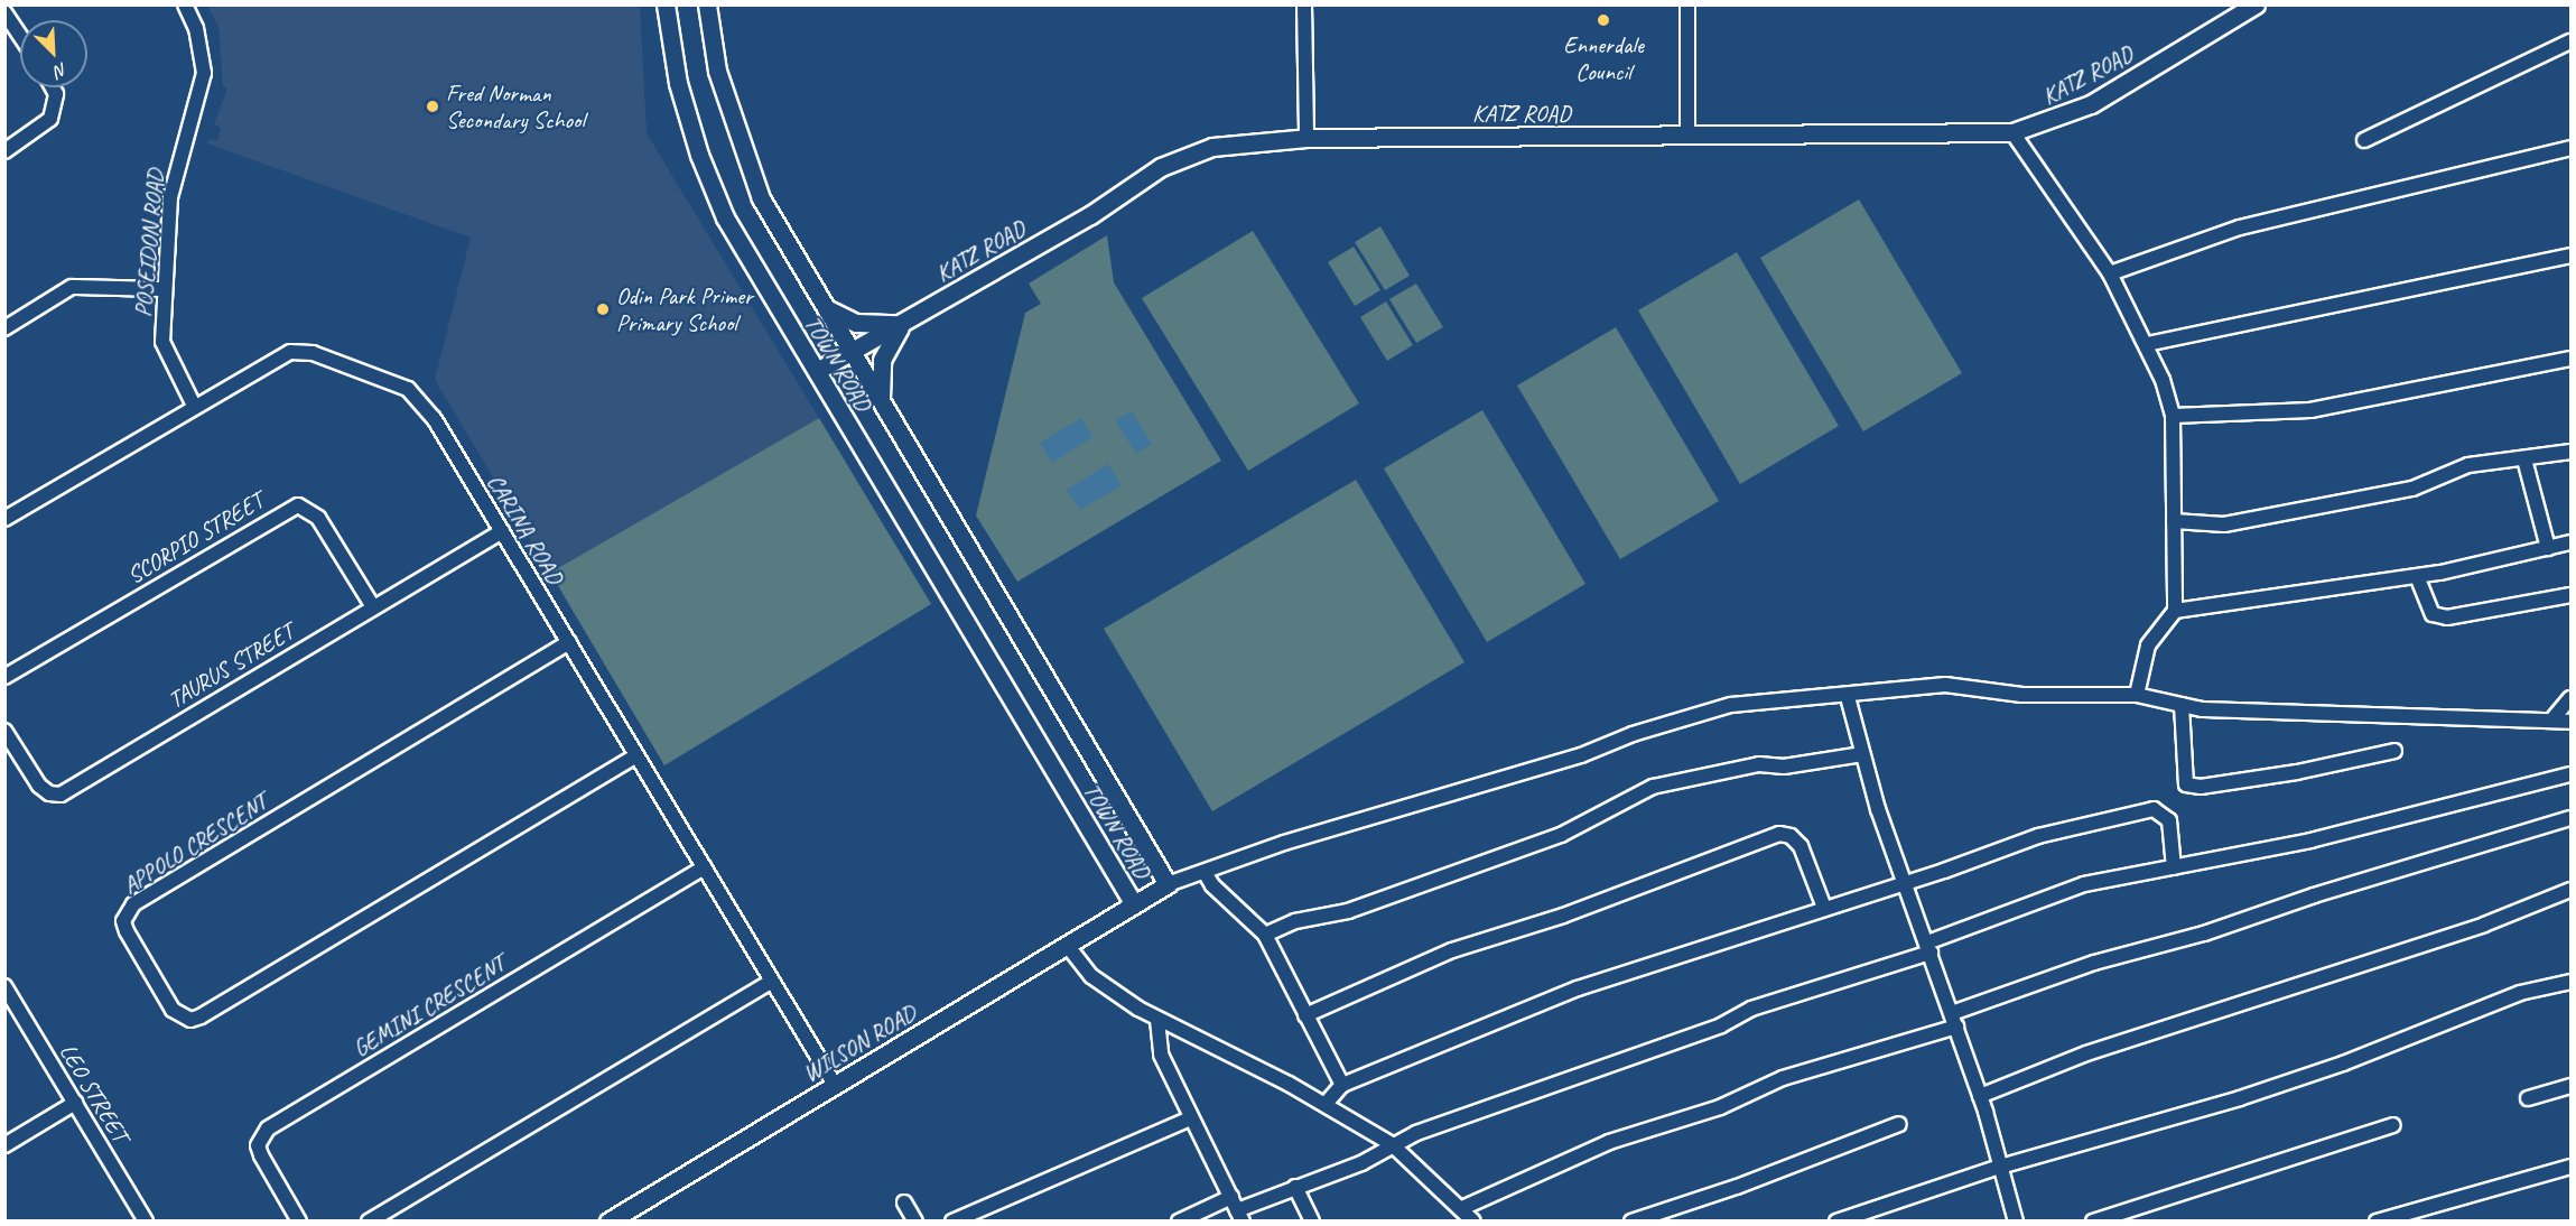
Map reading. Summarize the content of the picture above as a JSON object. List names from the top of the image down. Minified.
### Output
{"streets":{"street":["KATZ ROAD","POSEIDON ROAD","TOWN ROAD","CARINA ROAD","SCORPIO STREET","TAURUS STREET","APPOLO CRESCENT","GEMINI CRESCENT","WILSON ROAD","LEO STREET"]},"crossings":[["KATZ ROAD","TOWN ROAD"],["POSEIDON ROAD","CARINA ROAD"],["TOWN ROAD","WILSON ROAD"],["CARINA ROAD","TAURUS STREET"],["CARINA ROAD","APPOLO CRESCENT"],["CARINA ROAD","GEMINI CRESCENT"],["CARINA ROAD","WILSON ROAD"],["SCORPIO STREET","TAURUS STREET"]],"places":["Ennerdale Council","Fred Norman Secondary School","Odin Park Primer Primary School"],"north":"bottom right"}
